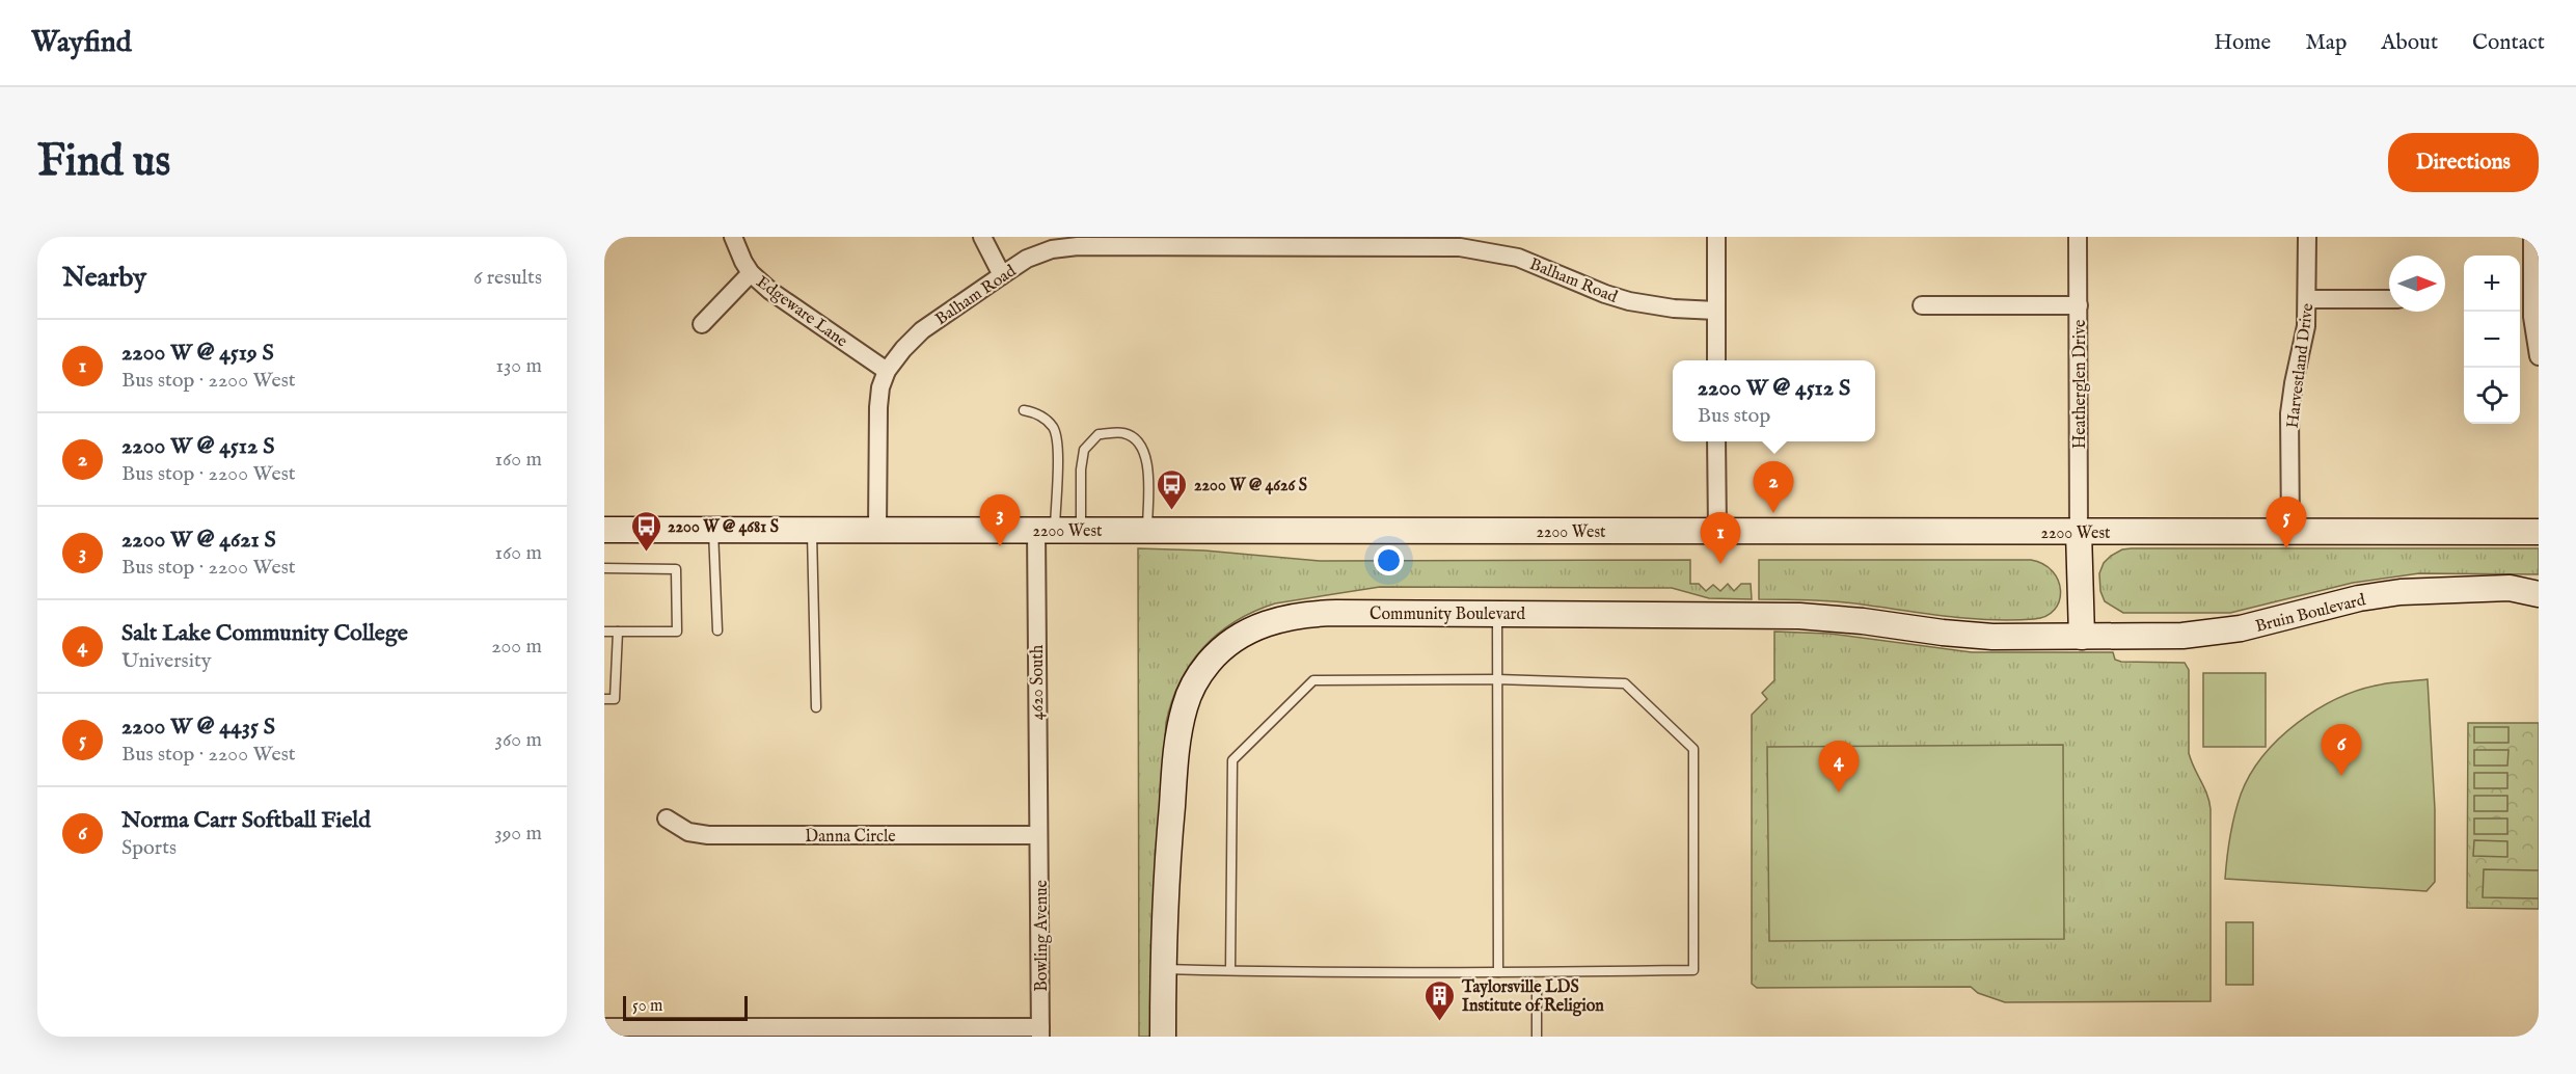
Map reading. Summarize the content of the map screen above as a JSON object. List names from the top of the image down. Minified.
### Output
{"streets":{"street":["Balham Road","Edgeware Lane","Harvestland Drive","Heatherglen Drive","2200 West","Bruin Boulevard","Community Boulevard","4620 South","Danna Circle","Bowling Avenue"]},"crossings":[["Balham Road","Edgeware Lane"],["Balham Road","2200 West"],["Harvestland Drive","2200 West"],["Heatherglen Drive","2200 West"],["2200 West","4620 South"],["Bruin Boulevard","Community Boulevard"],["4620 South","Danna Circle"],["4620 South","Bowling Avenue"],["Danna Circle","Bowling Avenue"]],"places":{"bus stop":["2200 W @ 4626 S","2200 W @ 4681 S"],"building":["Taylorsville LDS Institute of Religion"]},"scale_bar":"50 m","north":"right","page":{"header":"Wayfind","nav":["Home","Map","About","Contact"],"buttons":"Directions","title":"Find us","heading":["Nearby","6 results"],"map_buttons":["+","−"],"list":[{"mark":"1","name":"2200 W @ 4519 S","note":"Bus stop · 2200 West","value":"130 m"},{"mark":"2","name":"2200 W @ 4512 S","note":"Bus stop · 2200 West","value":"160 m"},{"mark":"3","name":"2200 W @ 4621 S","note":"Bus stop · 2200 West","value":"160 m"},{"mark":"4","name":"Salt Lake Community College","note":"University","value":"200 m"},{"mark":"5","name":"2200 W @ 4435 S","note":"Bus stop · 2200 West","value":"360 m"},{"mark":"6","name":"Norma Carr Softball Field","note":"Sports","value":"390 m"}],"popup":["2200 W @ 4512 S","Bus stop"],"pins":["2","3","5","1","6","4"],"scale":"50 m"}}
